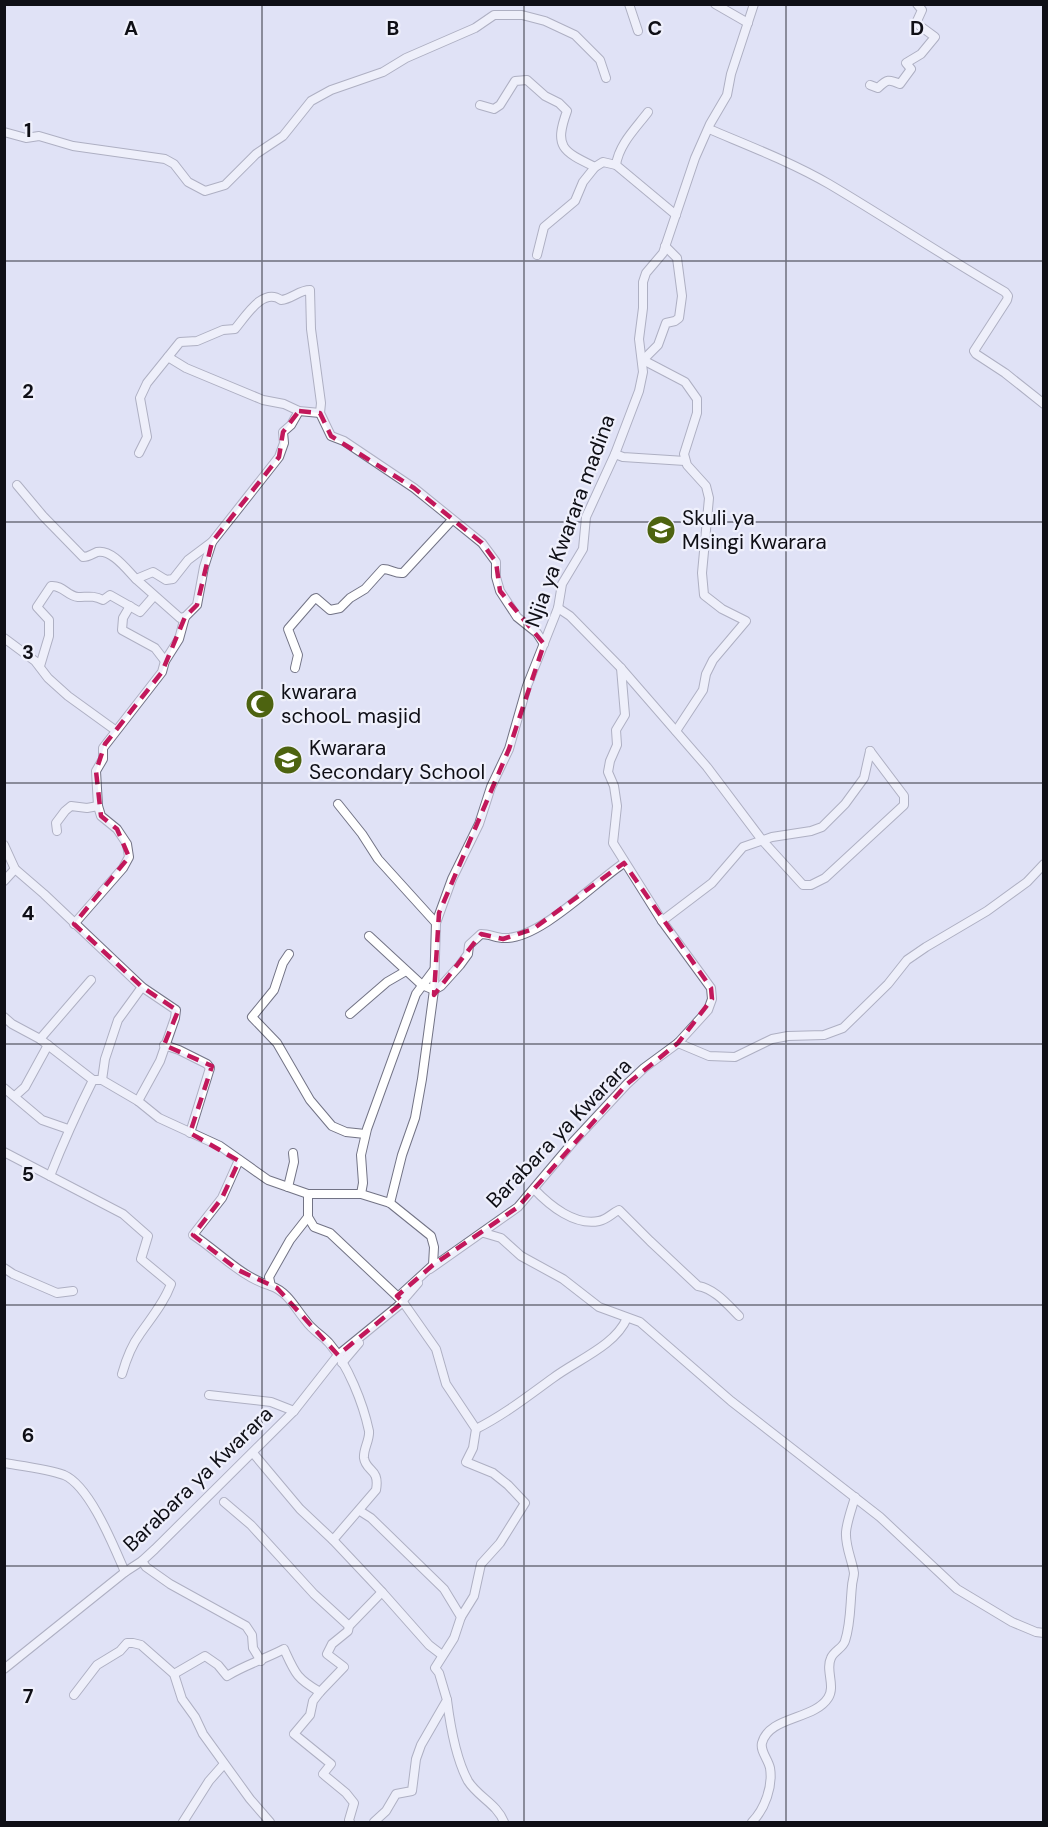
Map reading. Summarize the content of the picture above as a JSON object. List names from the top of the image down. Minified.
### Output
{"streets":{"street":["Njia ya Kwarara madina","Barabara ya Kwarara"]},"places":{"school or university":["Skuli ya Msingi Kwarara","Kwarara Secondary School"],"mosque":["kwarara schooL masjid"]},"grid":{"columns":["A","B","C","D"],"rows":["1","2","3","4","5","6","7"]}}
